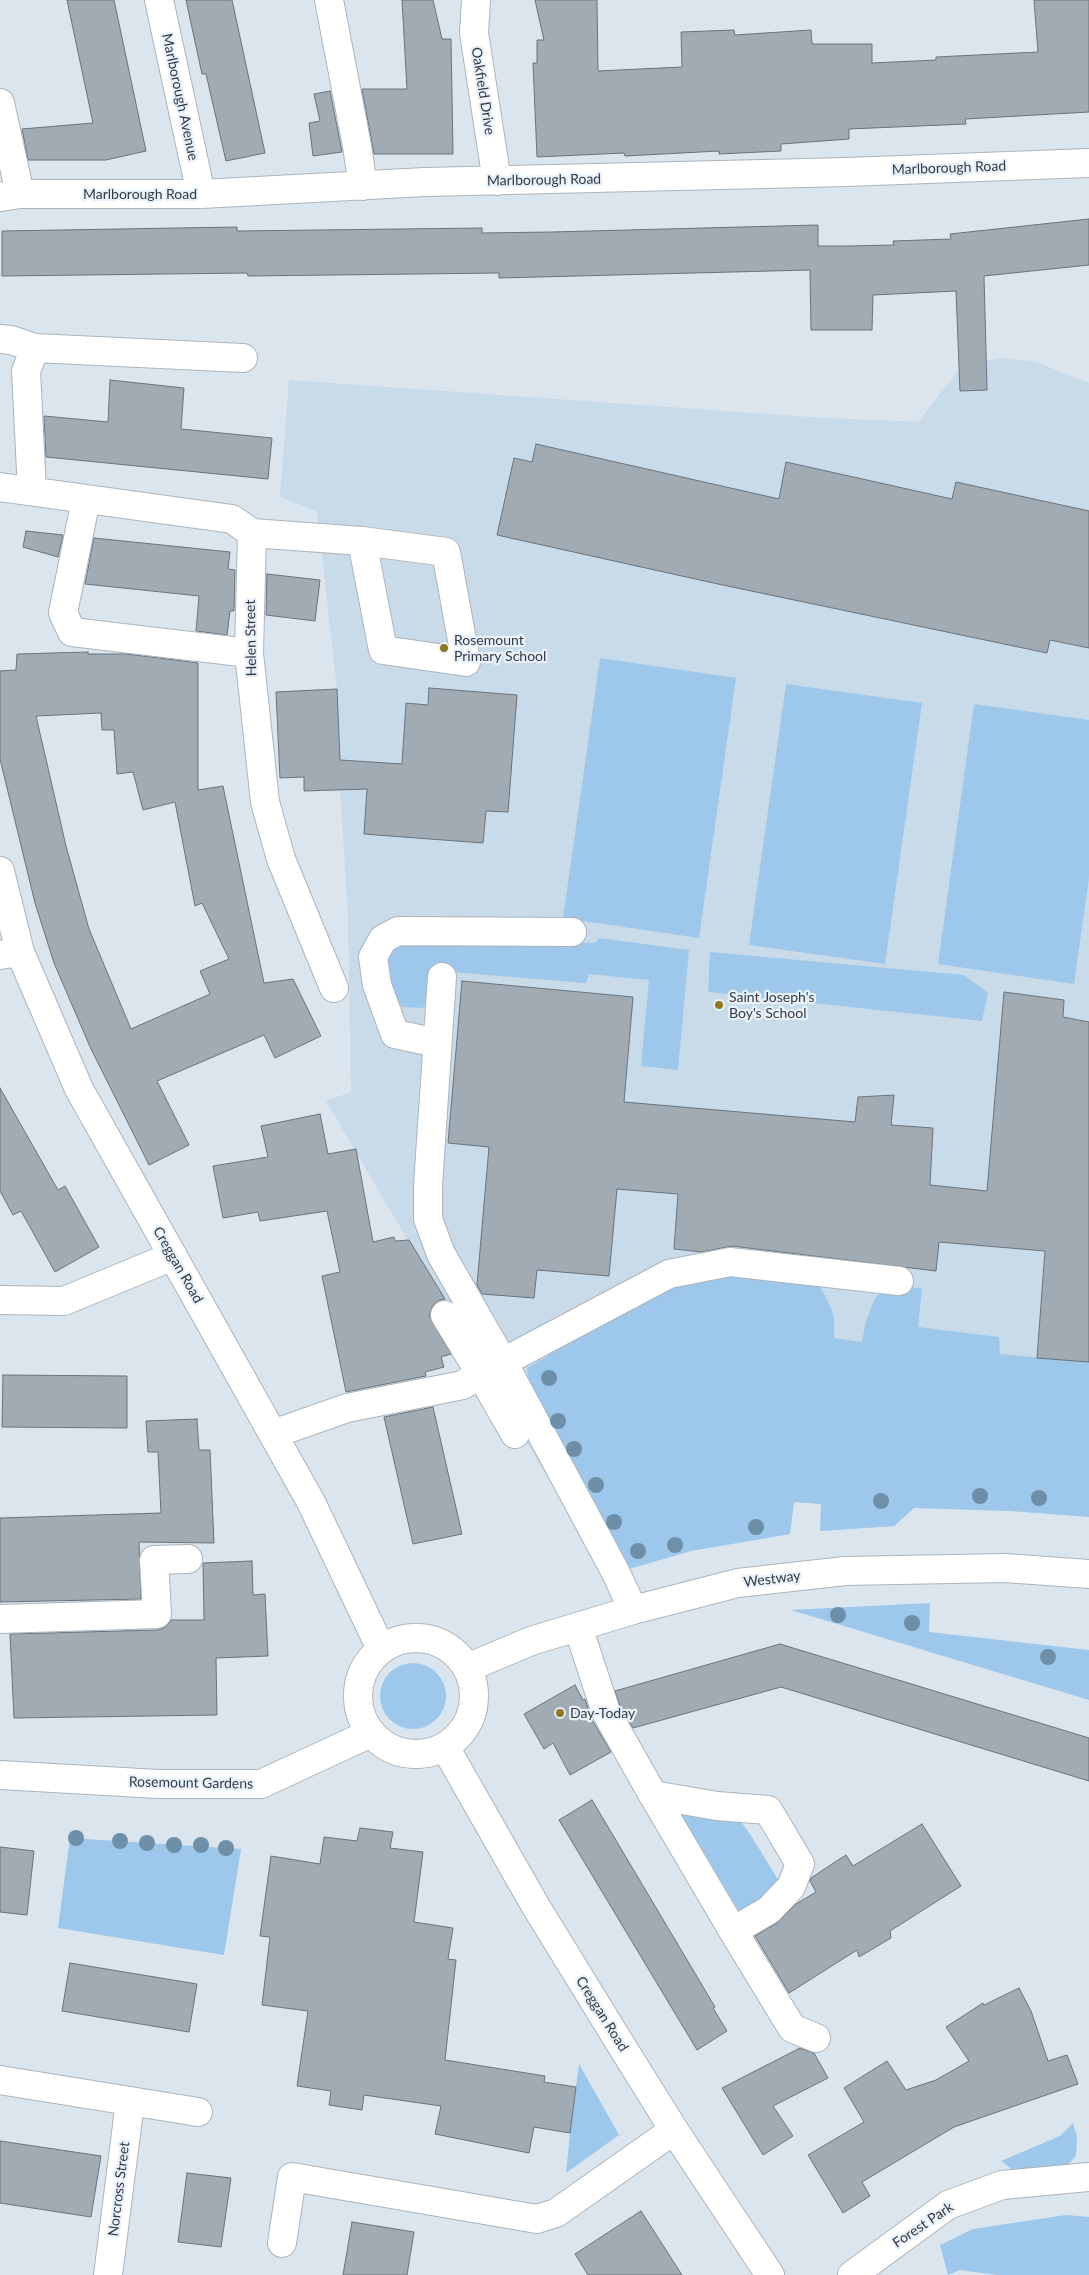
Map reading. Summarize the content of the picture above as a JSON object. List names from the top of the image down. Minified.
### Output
{"streets":{"street":["Oakfield Drive","Marlborough Avenue","Marlborough Road","Helen Street","Creggan Road","Westway","Rosemount Gardens","Norcross Street","Forest Park"]},"crossings":[["Oakfield Drive","Marlborough Road"],["Marlborough Avenue","Marlborough Road"],["Creggan Road","Westway"],["Creggan Road","Rosemount Gardens"],["Westway","Rosemount Gardens"]],"places":["Rosemount Primary School","Saint Joseph's Boy's School","Day-Today"]}
